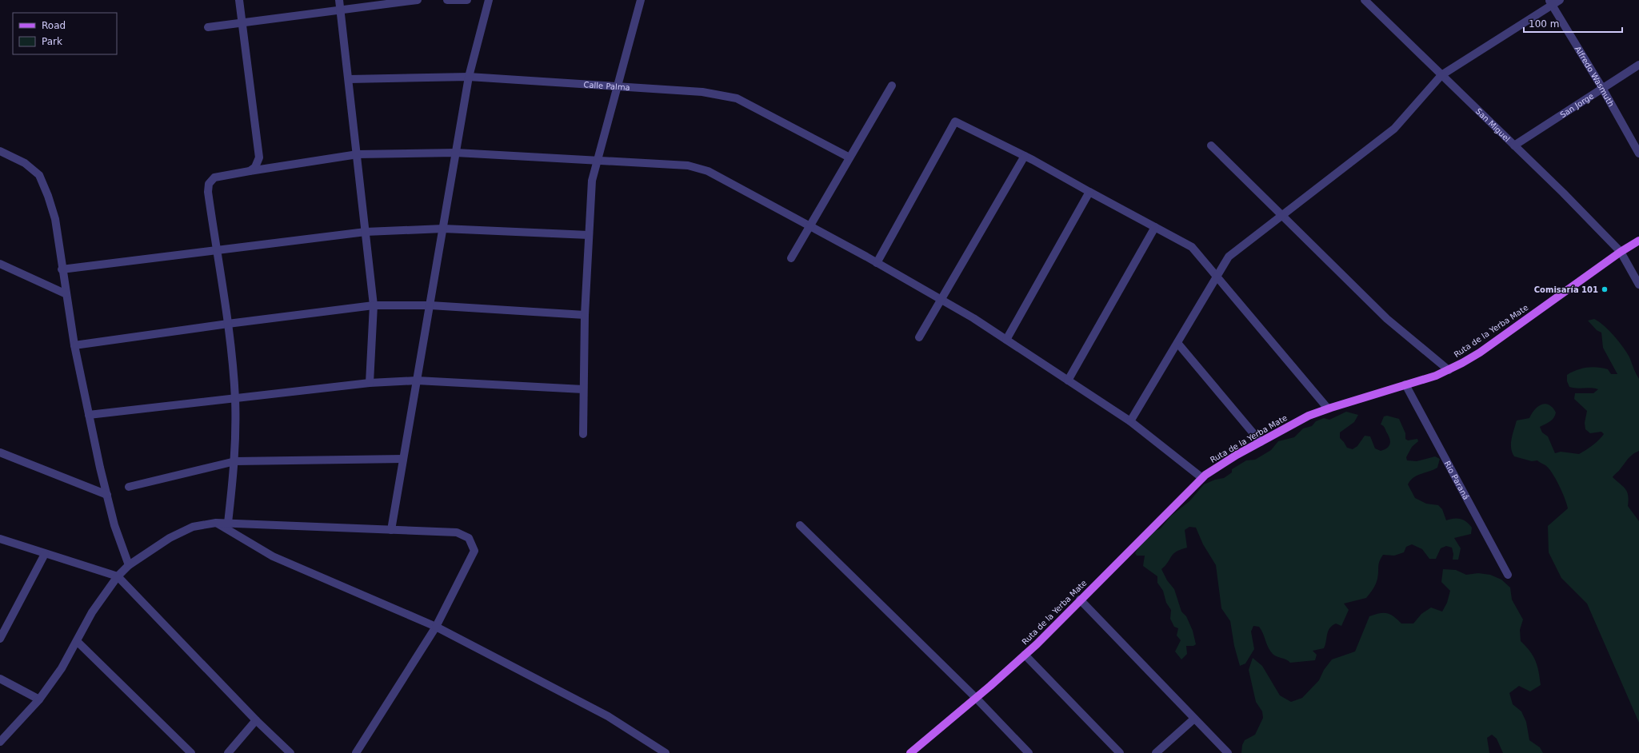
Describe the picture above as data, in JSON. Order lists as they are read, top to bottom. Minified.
{"streets":{"main road":["Ruta de la Yerba Mate"],"street":["Alfredo Wasmuth","Calle Palma","San Jorge","San Miguel","Rio Paraná"]},"crossings":[["Alfredo Wasmuth","San Jorge"],["San Jorge","San Miguel"],["San Miguel","Ruta de la Yerba Mate"],["Ruta de la Yerba Mate","Rio Paraná"]],"places":["Comisaría 101"],"legend":["Road","Park"],"scale_bar":"100 m"}
